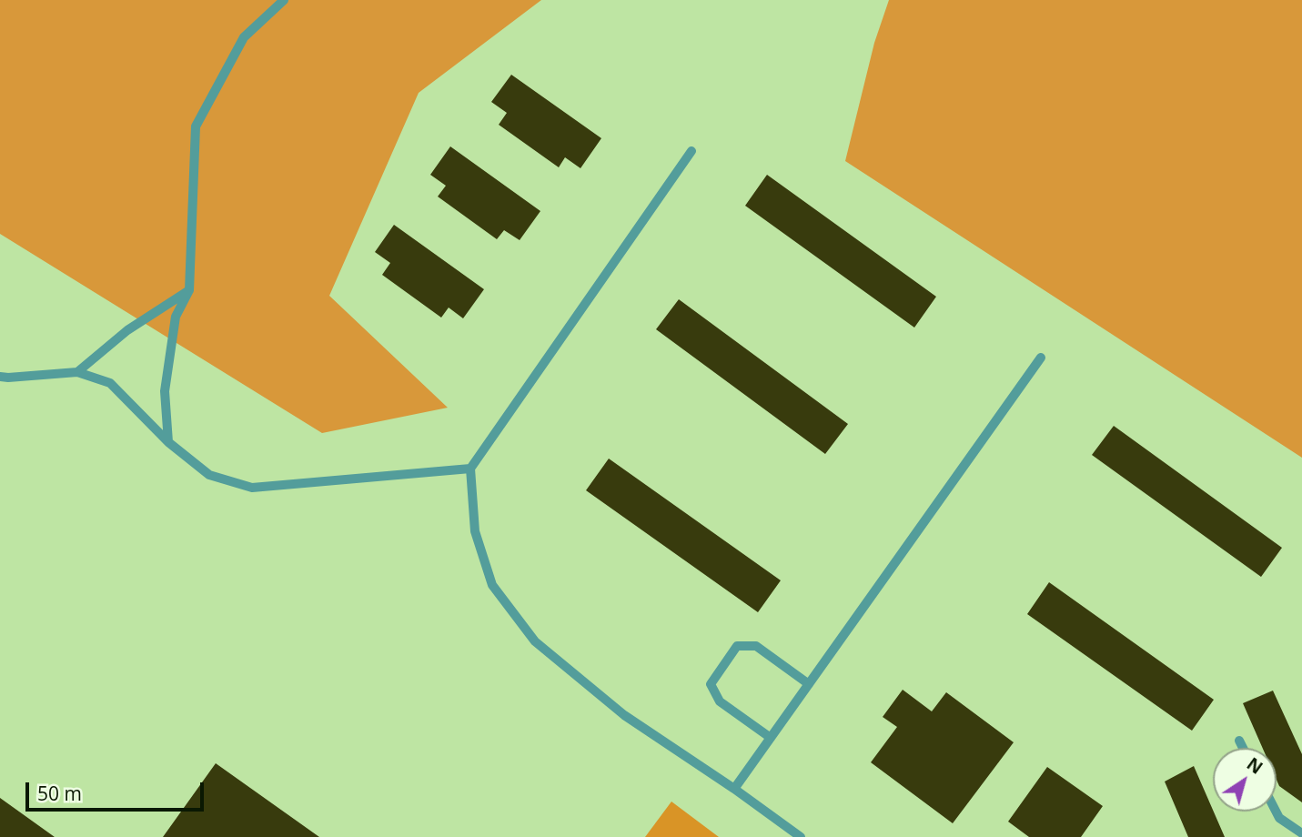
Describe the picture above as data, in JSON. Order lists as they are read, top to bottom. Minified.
{"scale_bar":"50 m","north":"top right"}
